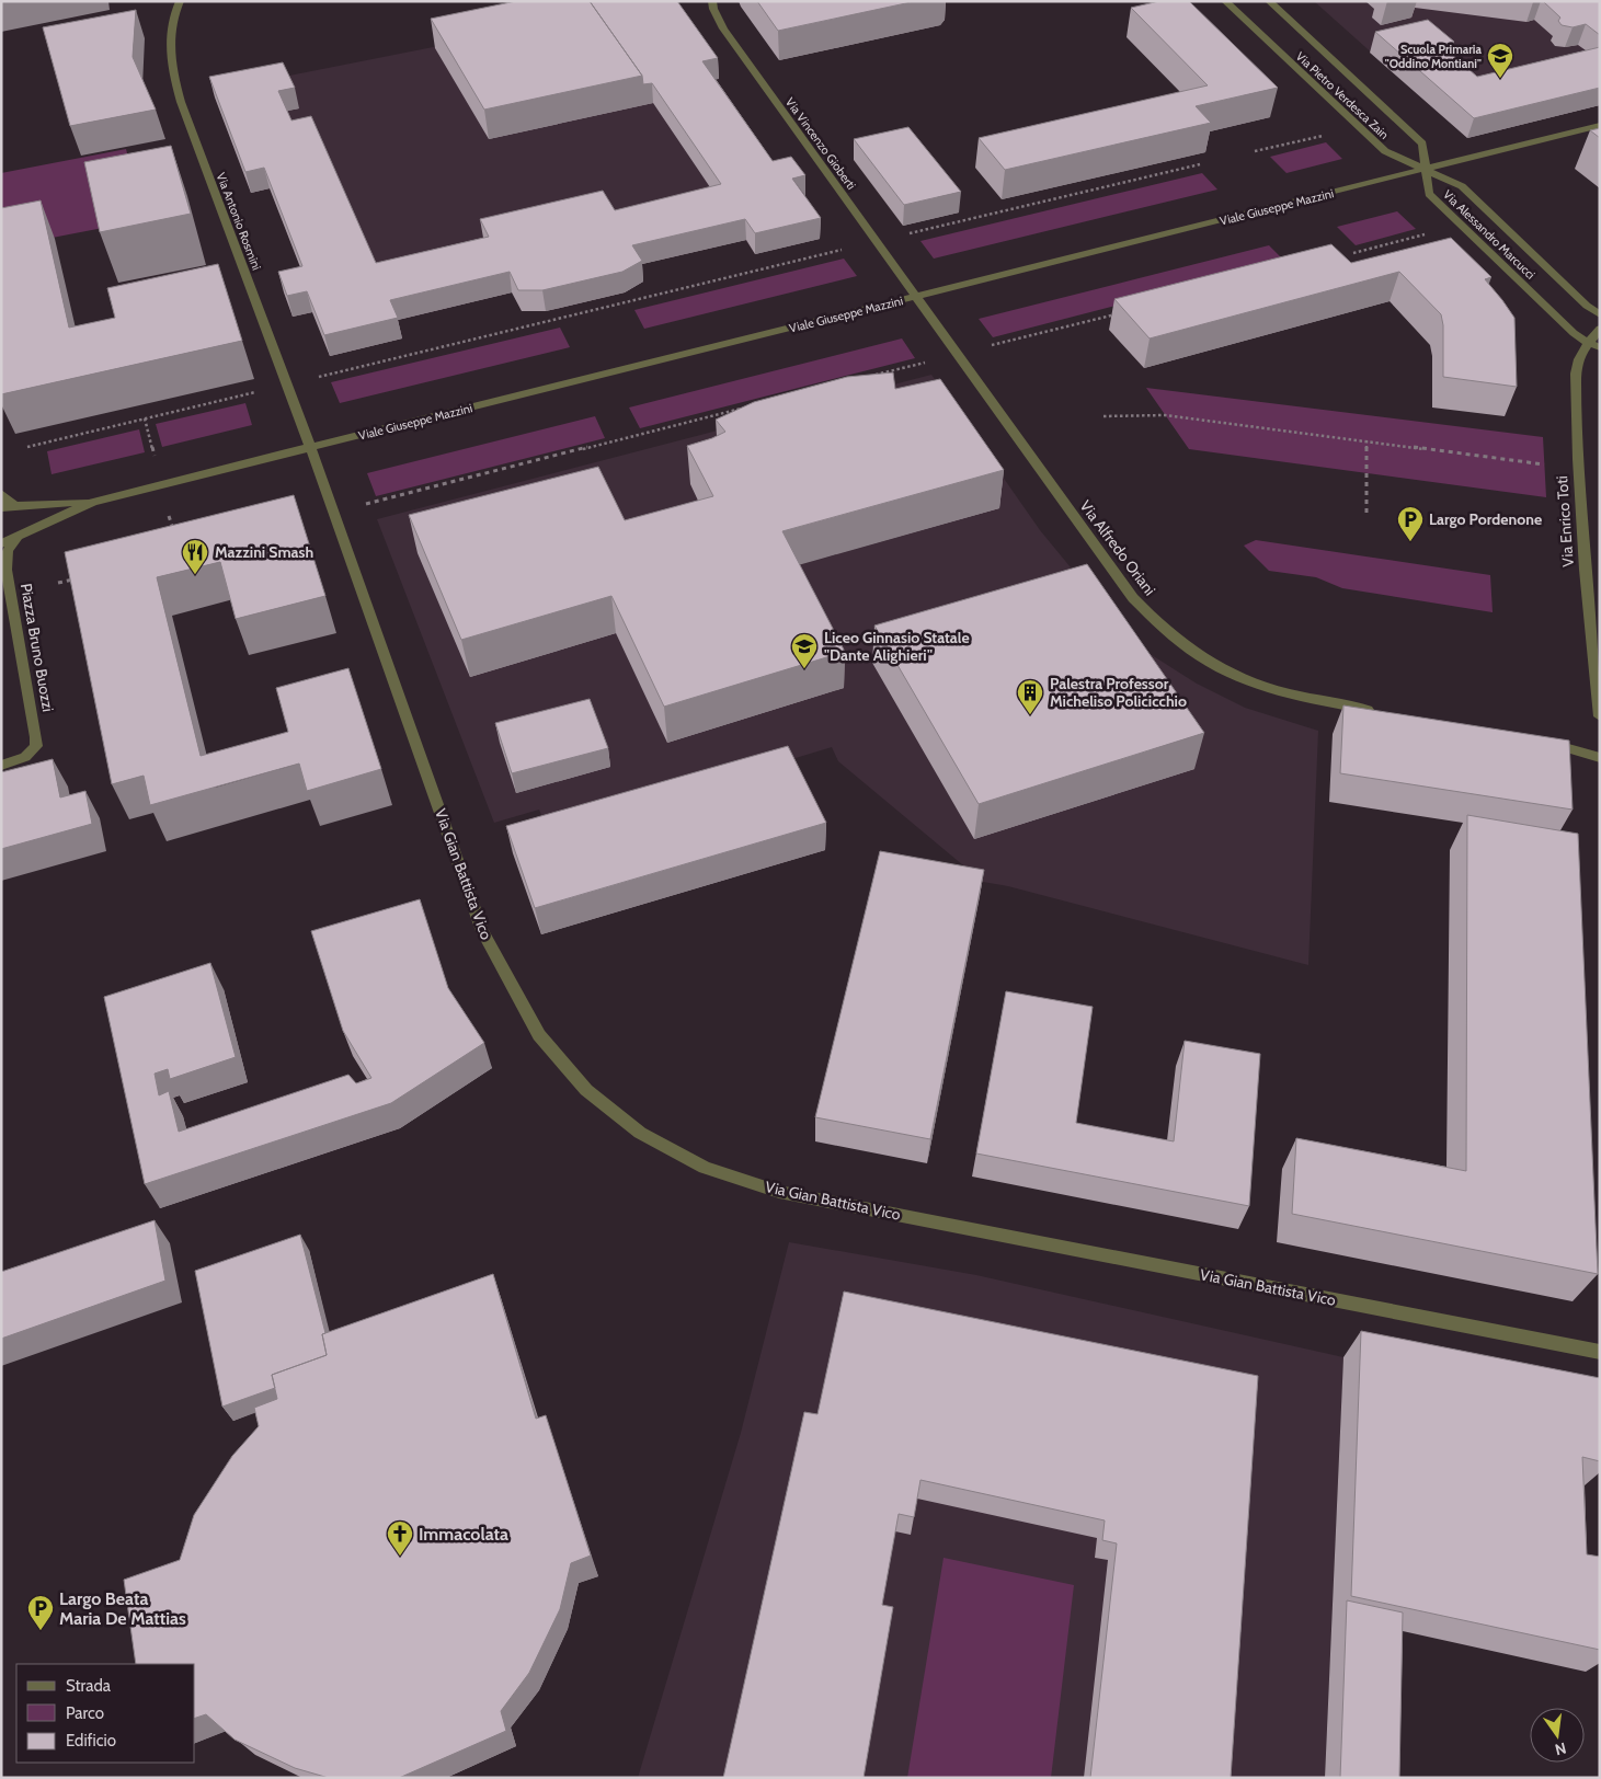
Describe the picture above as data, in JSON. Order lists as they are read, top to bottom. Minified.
{"streets":{"street":["Via Pietro Verdesca Zain","Via Vincenzo Gioberti","Viale Giuseppe Mazzini","Via Antonio Rosmini","Via Alessandro Marcucci","Via Enrico Toti","Via Alfredo Oriani","Piazza Bruno Buozzi","Via Gian Battista Vico"]},"crossings":[["Via Pietro Verdesca Zain","Viale Giuseppe Mazzini"],["Via Pietro Verdesca Zain","Via Alessandro Marcucci"],["Via Vincenzo Gioberti","Viale Giuseppe Mazzini"],["Via Vincenzo Gioberti","Via Alfredo Oriani"],["Viale Giuseppe Mazzini","Via Antonio Rosmini"],["Viale Giuseppe Mazzini","Via Alessandro Marcucci"],["Viale Giuseppe Mazzini","Via Alfredo Oriani"],["Viale Giuseppe Mazzini","Piazza Bruno Buozzi"],["Viale Giuseppe Mazzini","Via Gian Battista Vico"],["Via Antonio Rosmini","Via Gian Battista Vico"],["Via Alessandro Marcucci","Via Enrico Toti"]],"places":{"school or university":["Scuola Primaria \"Oddino Montiani\"","Liceo Ginnasio Statale \"Dante Alighieri\""],"parking":["Largo Pordenone","Largo Beata Maria De Mattias"],"restaurant":["Mazzini Smash"],"building":["Palestra Professor Micheliso Policicchio"],"church":["Immacolata"]},"legend":["Strada","Parco","Edificio"],"north":"bottom"}
